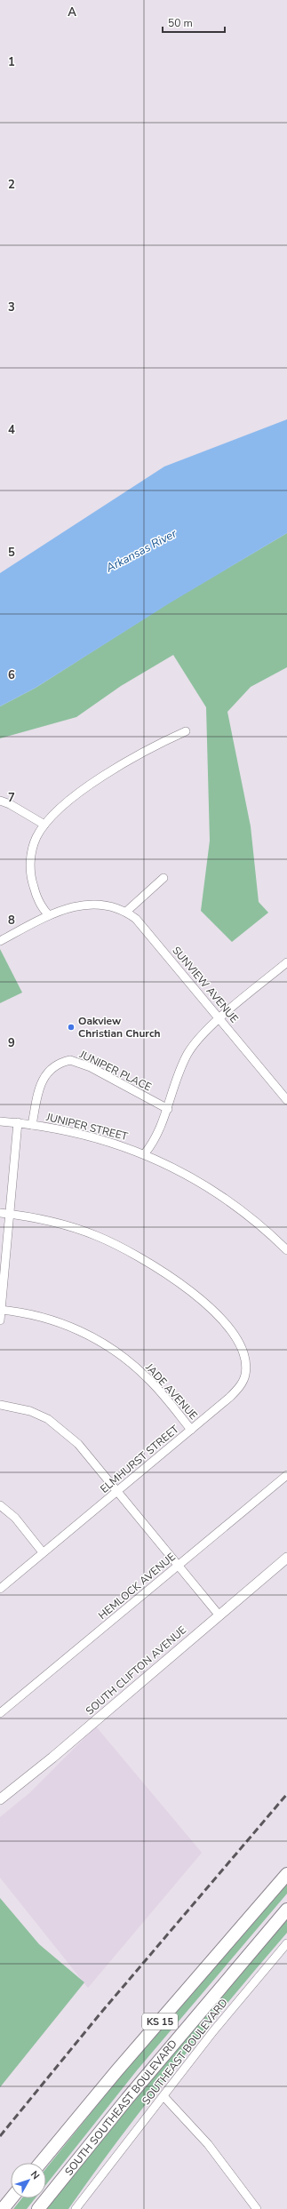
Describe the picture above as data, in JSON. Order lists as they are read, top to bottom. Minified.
{"streets":{"main road":["KS 15","SOUTH SOUTHEAST BOULEVARD"],"street":["SUNVIEW AVENUE","JUNIPER PLACE","JUNIPER STREET","JADE AVENUE","ELMHURST STREET","HEMLOCK AVENUE","SOUTH CLIFTON AVENUE","SOUTHEAST BOULEVARD"]},"crossings":[["JUNIPER PLACE","JUNIPER STREET"],["JADE AVENUE","ELMHURST STREET"]],"water":["Arkansas River"],"places":["Oakview Christian Church"],"scale_bar":"50 m","north":"top right","grid":{"columns":["A"],"rows":["1","2","3","4","5","6","7","8","9"]}}
